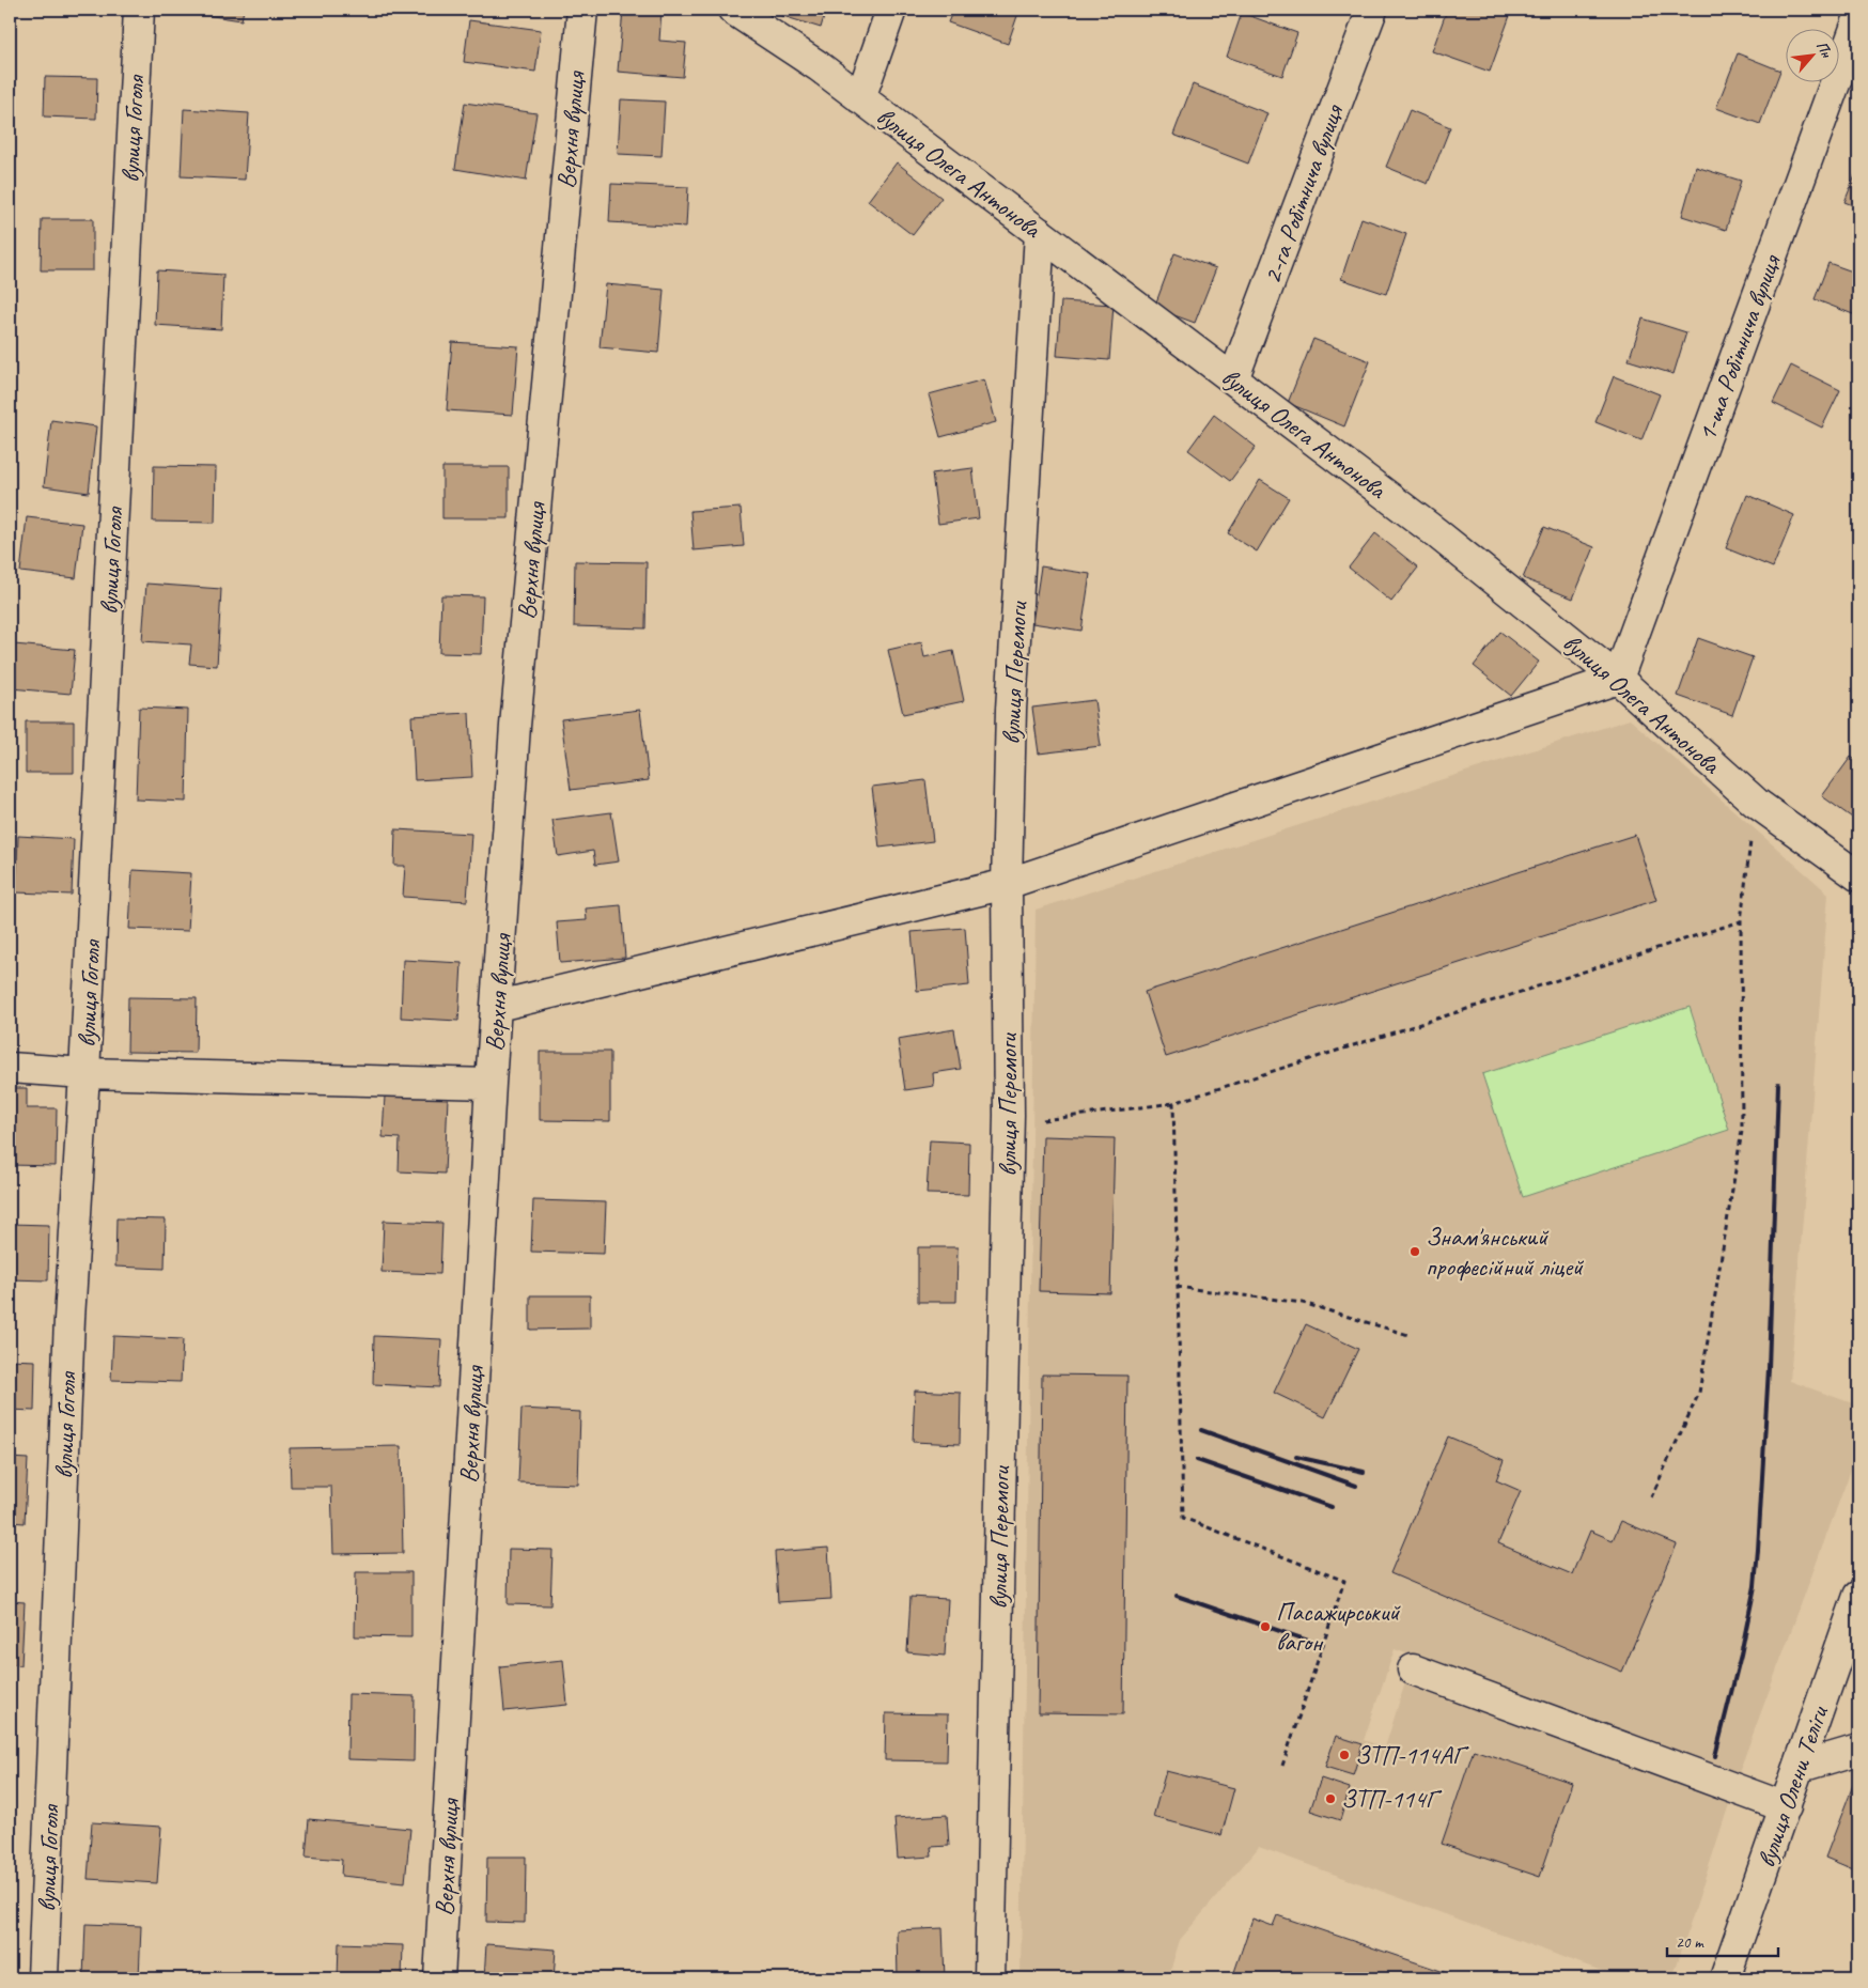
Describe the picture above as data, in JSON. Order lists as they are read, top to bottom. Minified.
{"streets":{"street":["вулиця Гоголя","Верхня вулиця","вулиця Олега Антонова","2-га Робітнича вулиця","1-ша Робітнича вулиця","вулиця Перемоги","вулиця Олени Теліги"]},"crossings":[["вулиця Олега Антонова","2-га Робітнича вулиця"],["вулиця Олега Антонова","1-ша Робітнича вулиця"],["вулиця Олега Антонова","вулиця Перемоги"]],"places":["Знам'янський професійний ліцей","Пасажирський вагон","ЗТП-114АГ","ЗТП-114Г"],"scale_bar":"20 m","north":"top right"}
